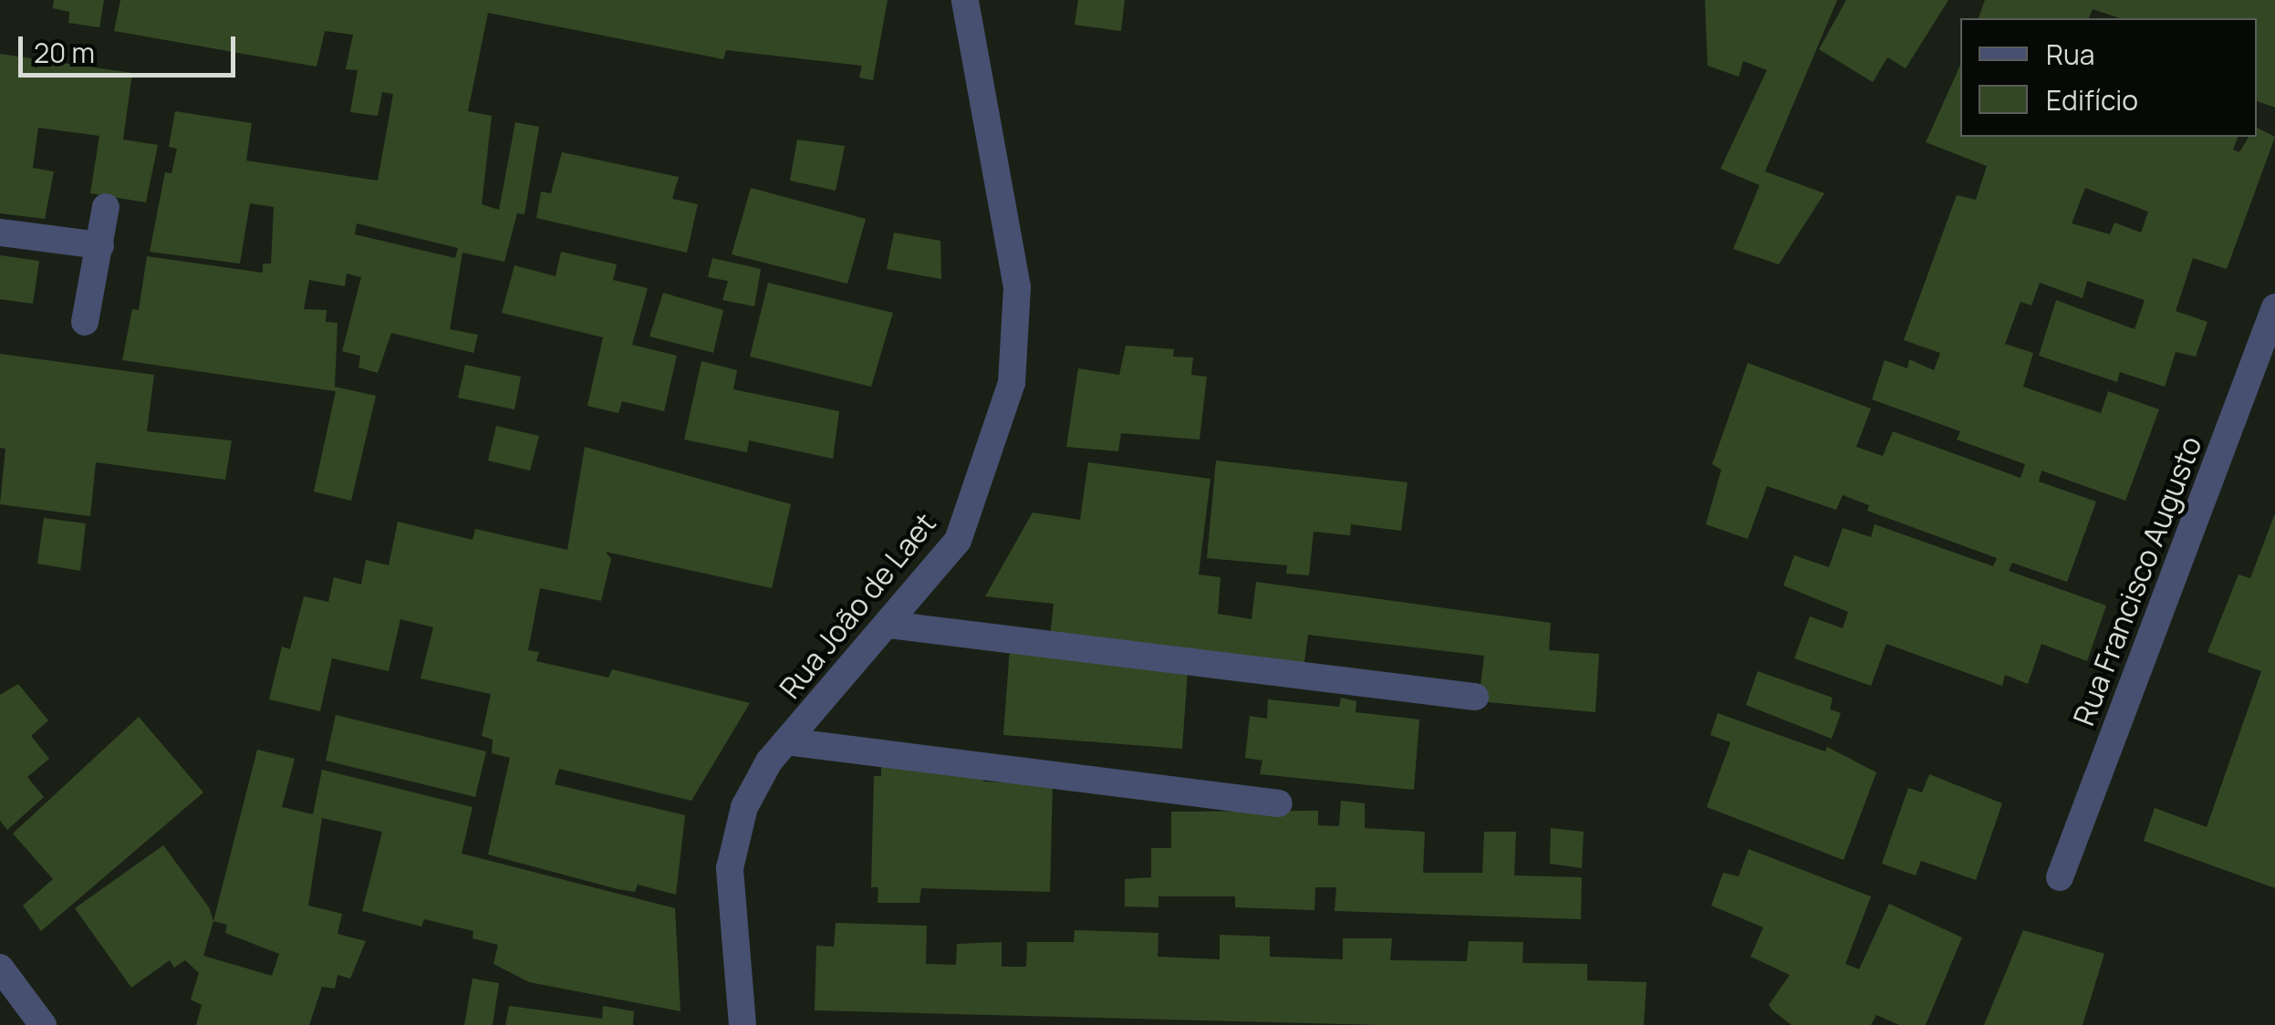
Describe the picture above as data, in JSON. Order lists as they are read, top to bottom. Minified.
{"streets":{"street":["Rua Francisco Augusto","Rua João de Laet"]},"legend":["Rua","Edifício"],"scale_bar":"20 m"}
